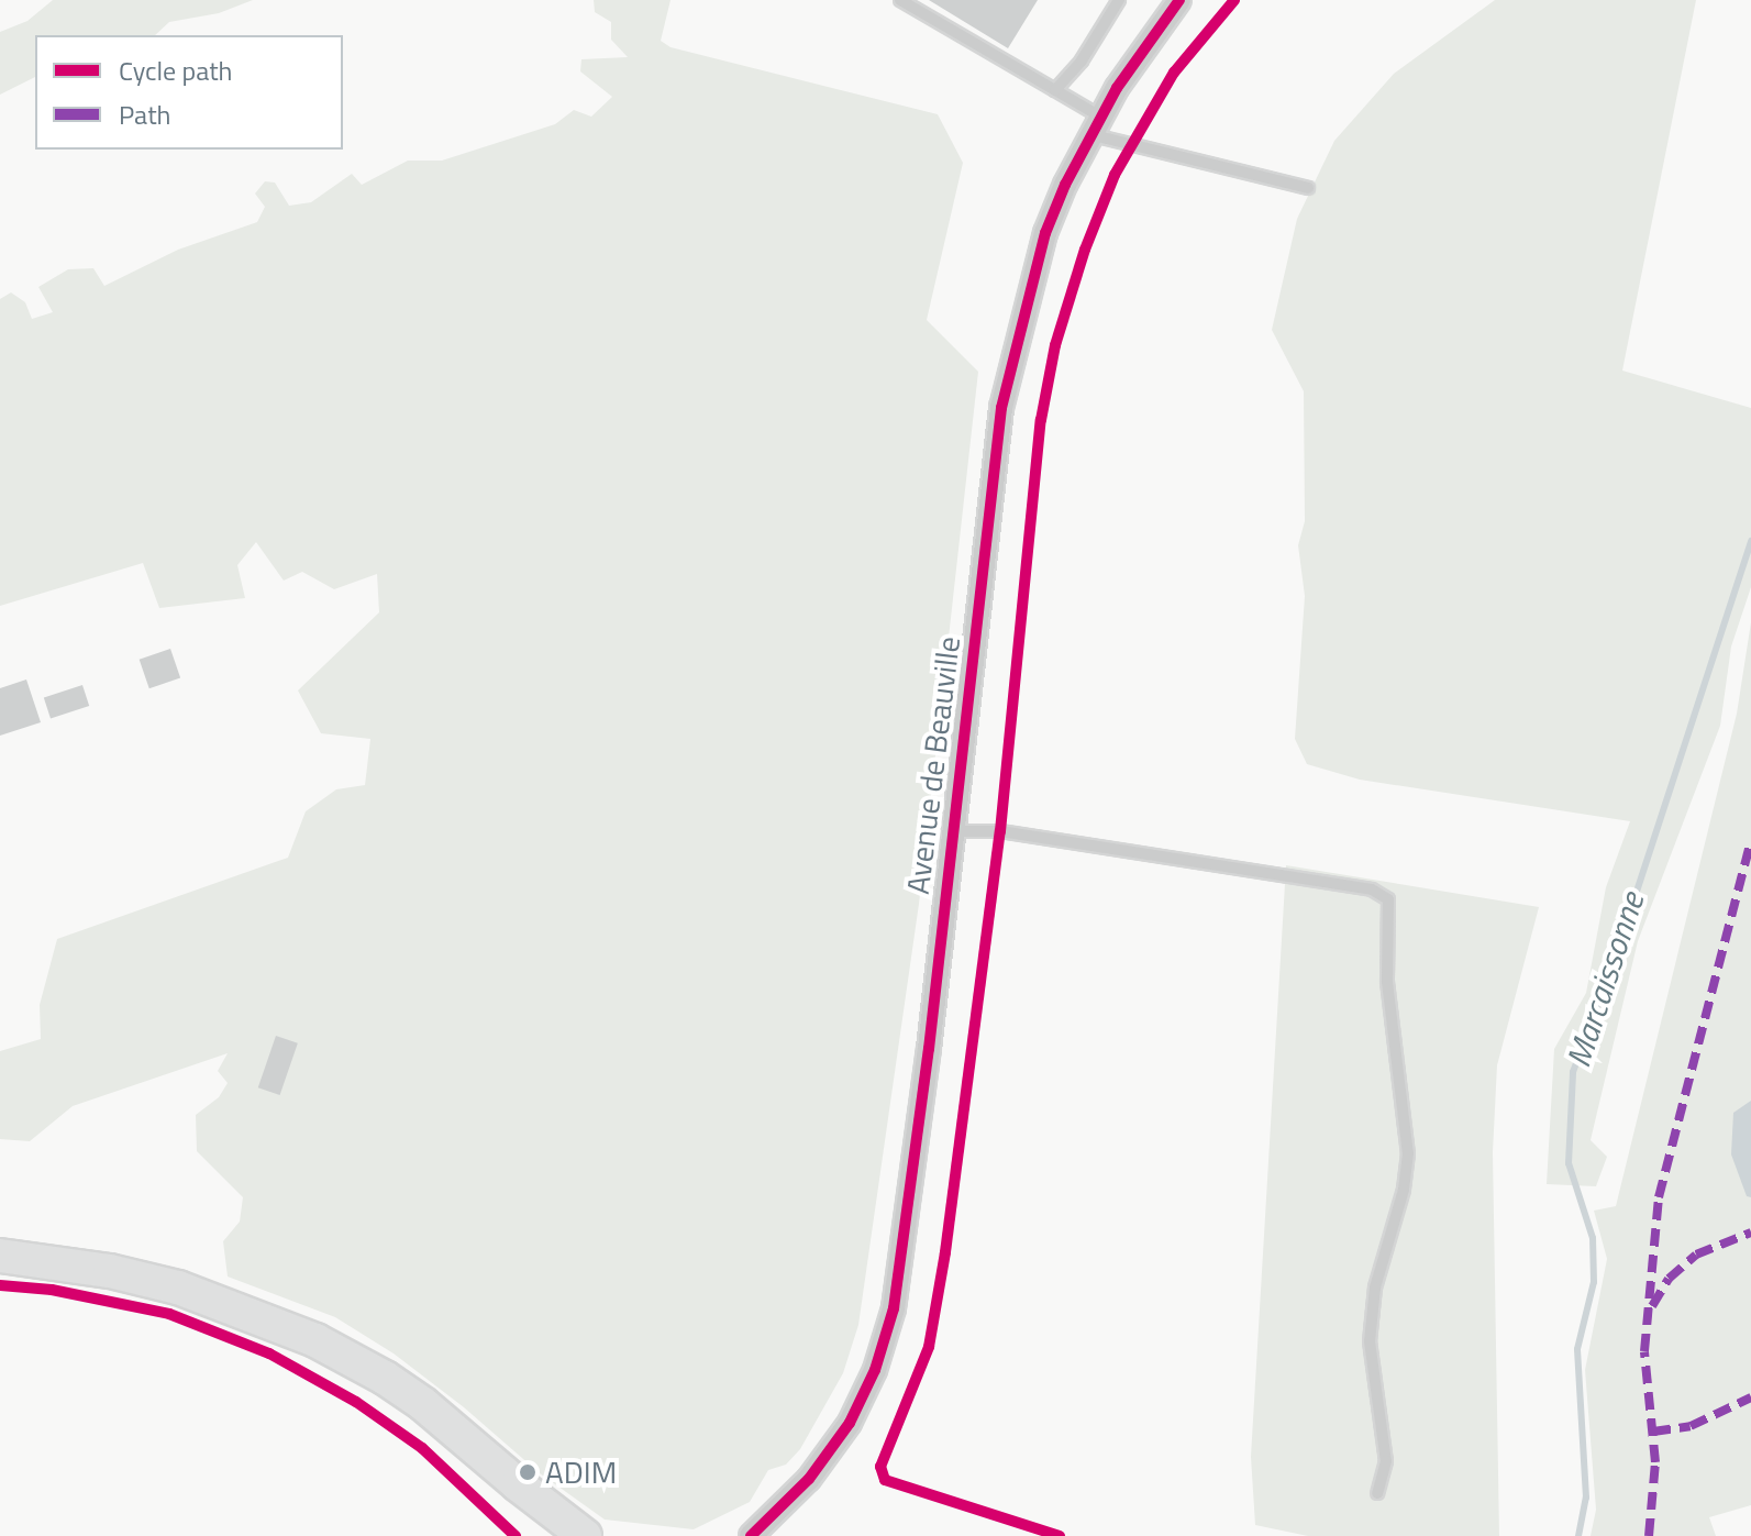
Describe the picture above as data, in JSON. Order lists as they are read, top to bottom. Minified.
{"streets":{"street":["Avenue de Beauville"]},"water":["Marcaissonne"],"places":["ADIM"],"legend":["Cycle path","Path"]}
